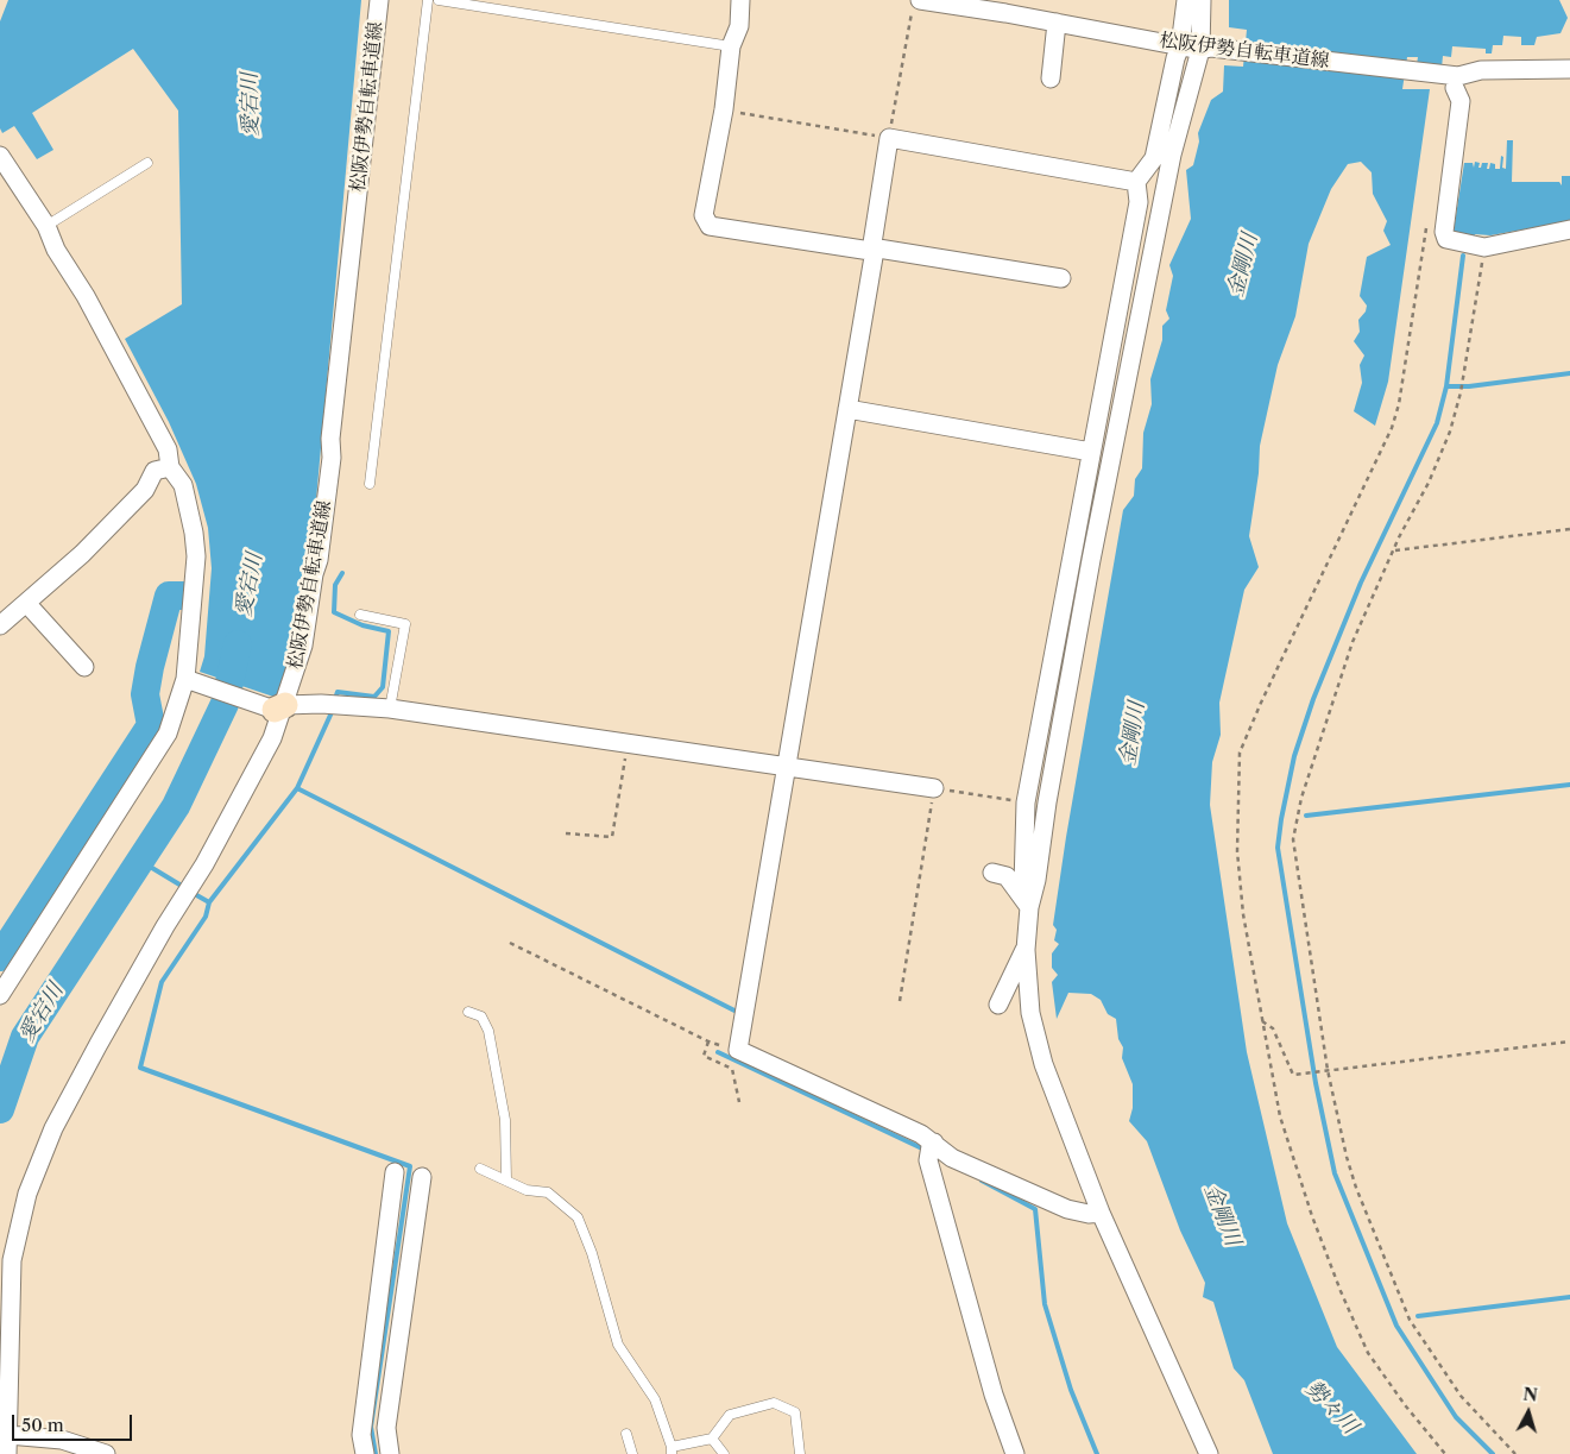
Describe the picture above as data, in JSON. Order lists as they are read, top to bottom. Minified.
{"streets":{"street":["松阪伊勢自転車道線"]},"water":["愛宕川","金剛川","勢々川"],"scale_bar":"50 m","north":"top"}
